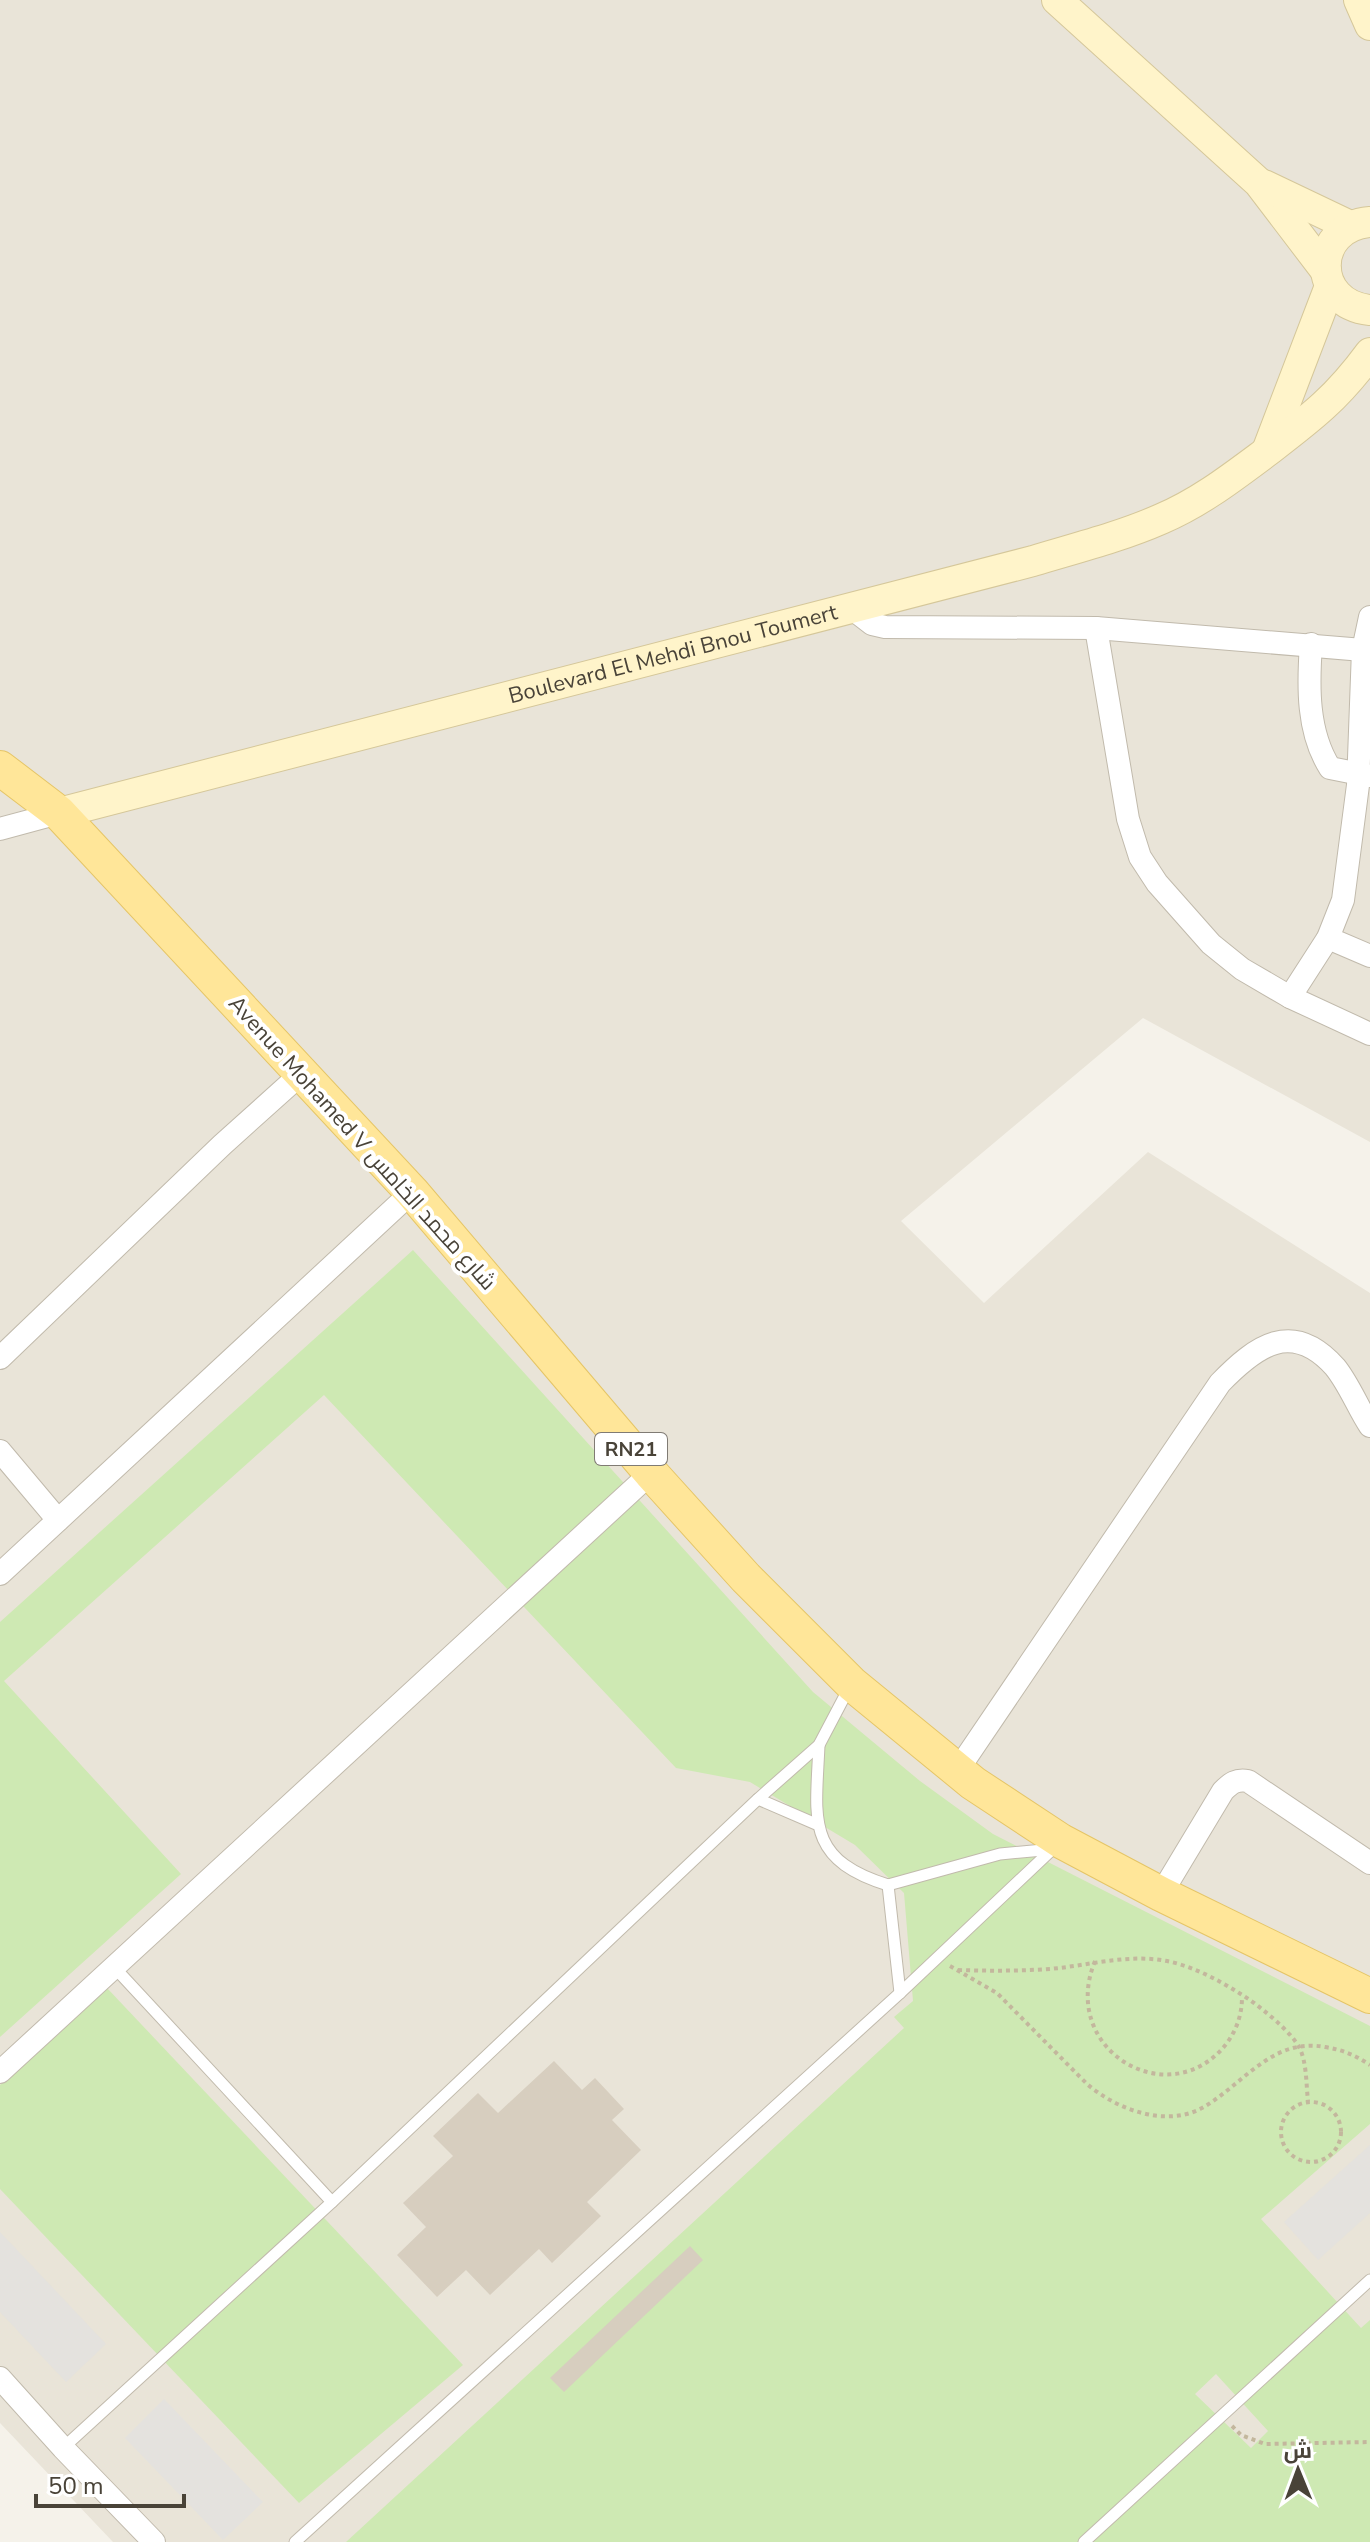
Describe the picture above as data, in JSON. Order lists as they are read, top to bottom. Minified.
{"streets":{"main road":["Boulevard El Mehdi Bnou Toumert","Avenue Mohamed V شارع محمد الخامس","RN21"]},"crossings":[["Boulevard El Mehdi Bnou Toumert","Avenue Mohamed V شارع محمد الخامس"]],"scale_bar":"50 m","north":"top"}
